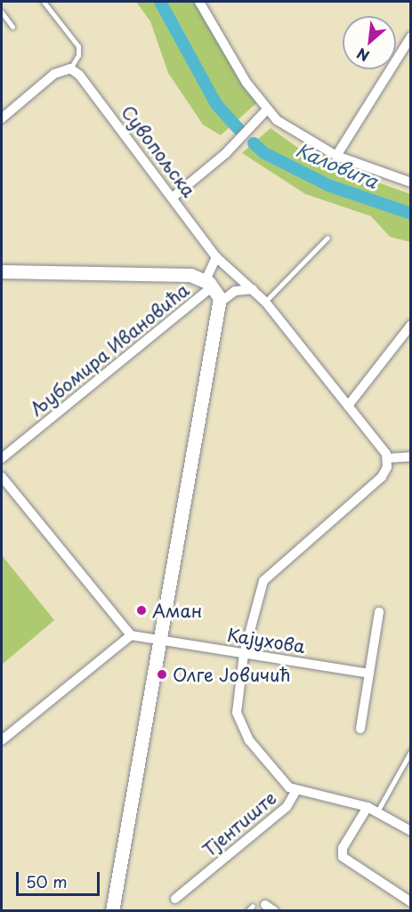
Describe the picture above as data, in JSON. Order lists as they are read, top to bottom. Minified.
{"streets":{"street":["Сувопољска","Љубомира Ивановића","Кајухова","Тјентиште"]},"crossings":[["Кајухова","Тјентиште"]],"water":["Каловита"],"places":["Аман","Олге Јовичић"],"scale_bar":"50 m","north":"bottom left"}
